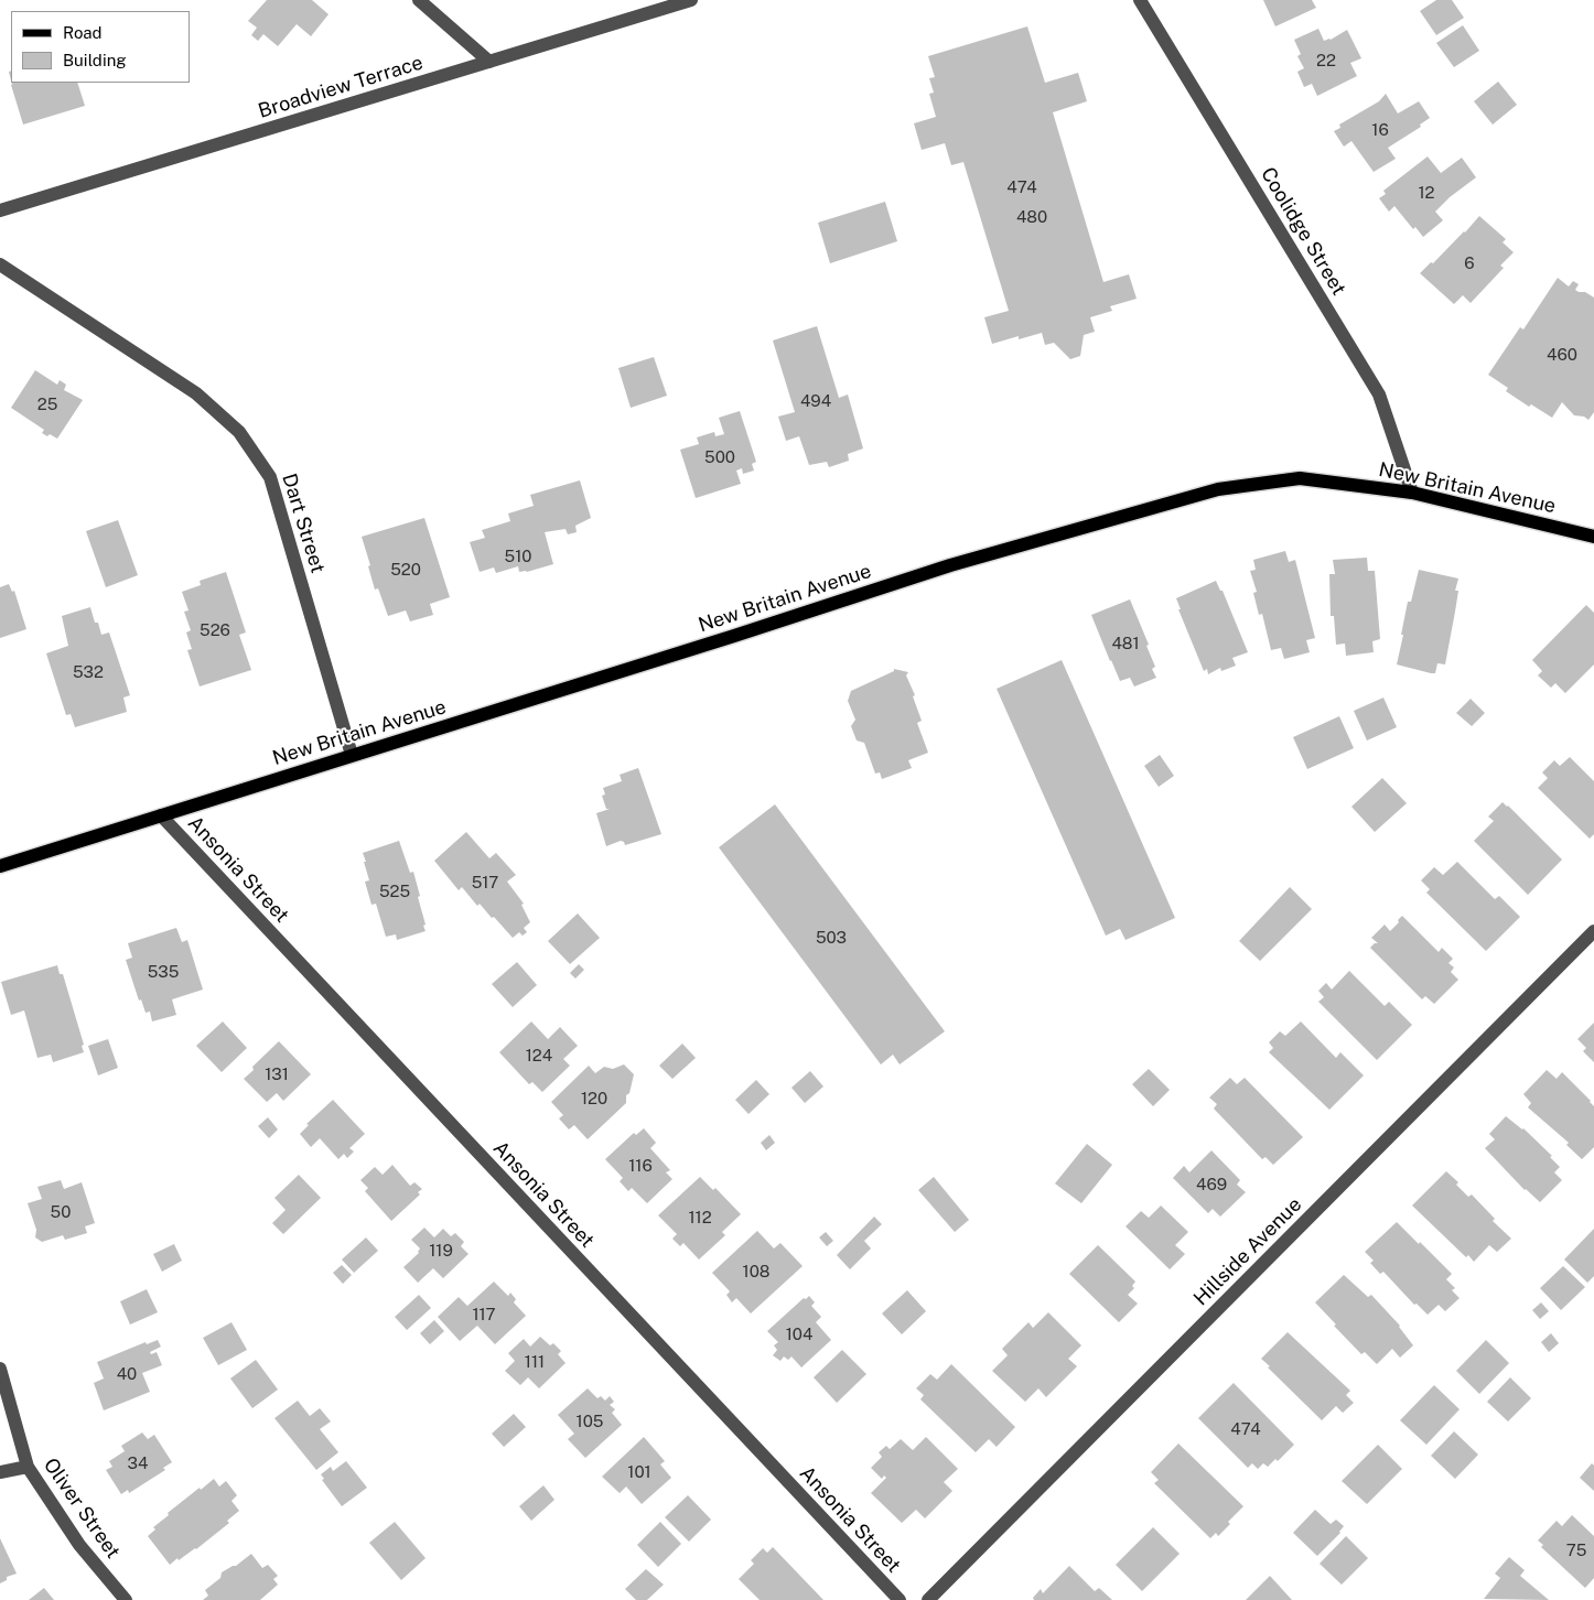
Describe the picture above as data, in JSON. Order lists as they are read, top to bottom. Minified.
{"streets":{"main road":["New Britain Avenue"],"street":["Broadview Terrace","Coolidge Street","Dart Street","Ansonia Street","Hillside Avenue","Oliver Street"]},"crossings":[["Coolidge Street","New Britain Avenue"],["New Britain Avenue","Dart Street"],["New Britain Avenue","Ansonia Street"]],"house_numbers":["22","16","474","12","480","6","460","494","25","500","510","520","526","481","532","517","525","503","535","124","131","120","116","469","50","112","119","108","117","104","111","40","105","474","34","101","75"],"legend":["Road","Building"]}
